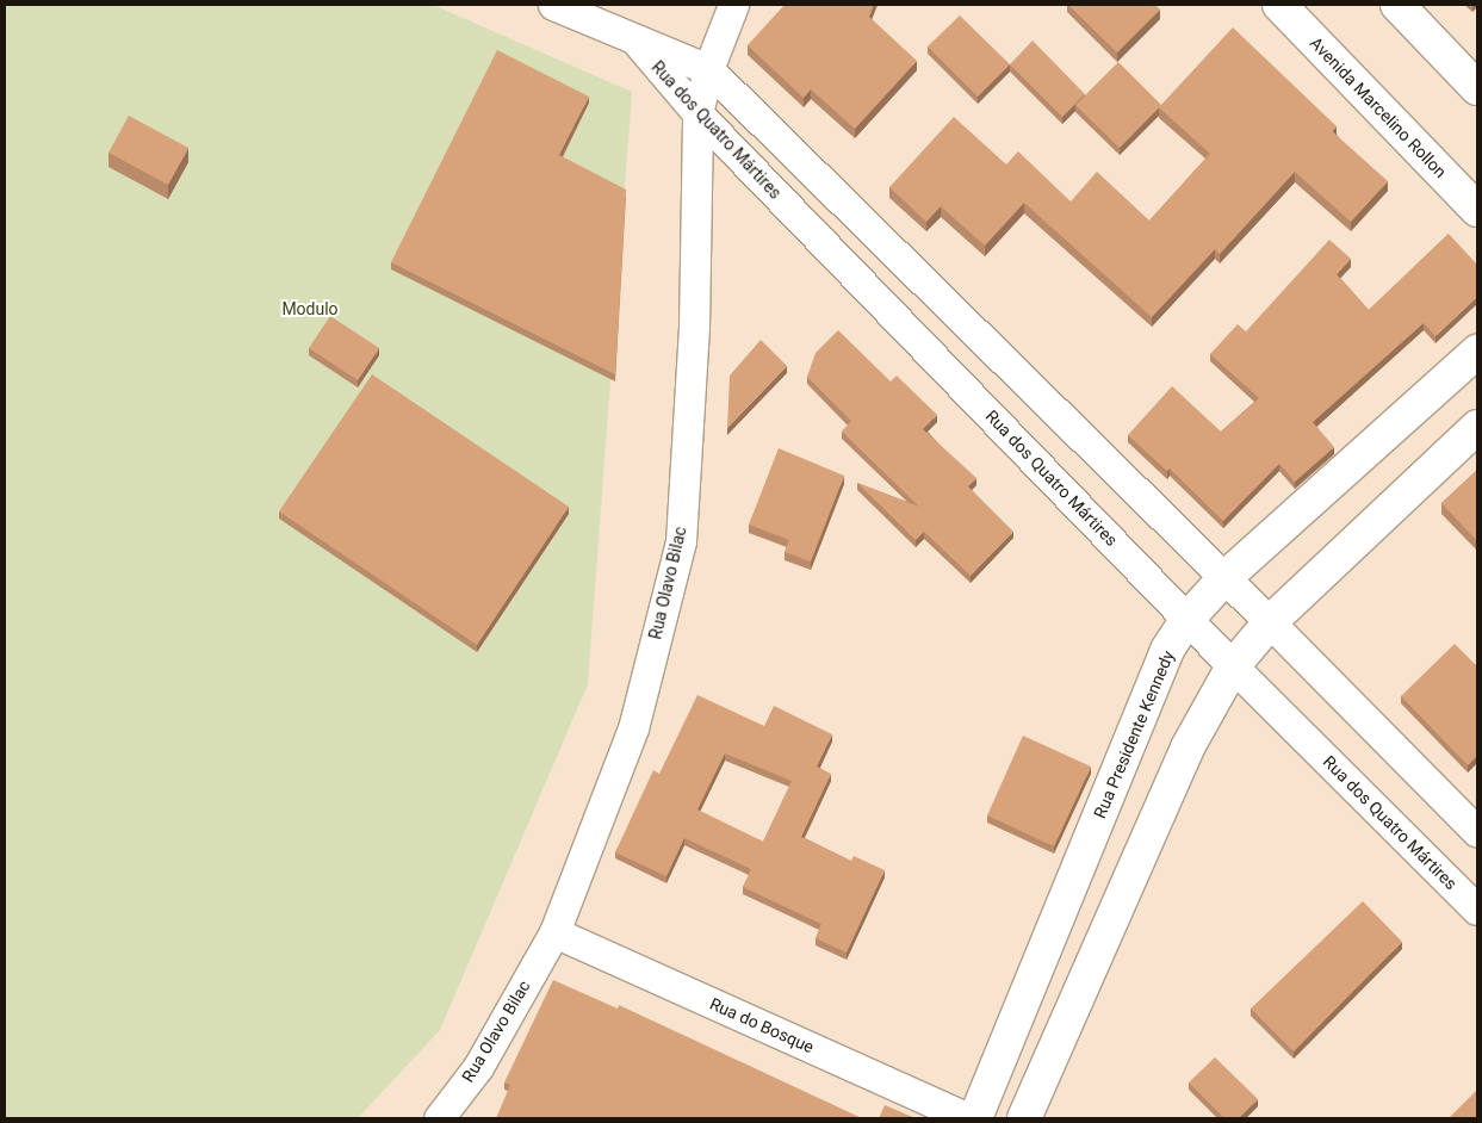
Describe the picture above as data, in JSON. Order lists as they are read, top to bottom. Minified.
{"streets":{"street":["Avenida Marcelino Rollon","Rua dos Quatro Mártires","Rua Olavo Bilac","Rua Presidente Kennedy","Rua do Bosque"]},"crossings":[["Rua dos Quatro Mártires","Rua Olavo Bilac"],["Rua dos Quatro Mártires","Rua Presidente Kennedy"],["Rua Olavo Bilac","Rua do Bosque"]],"parks":["Modulo"]}
